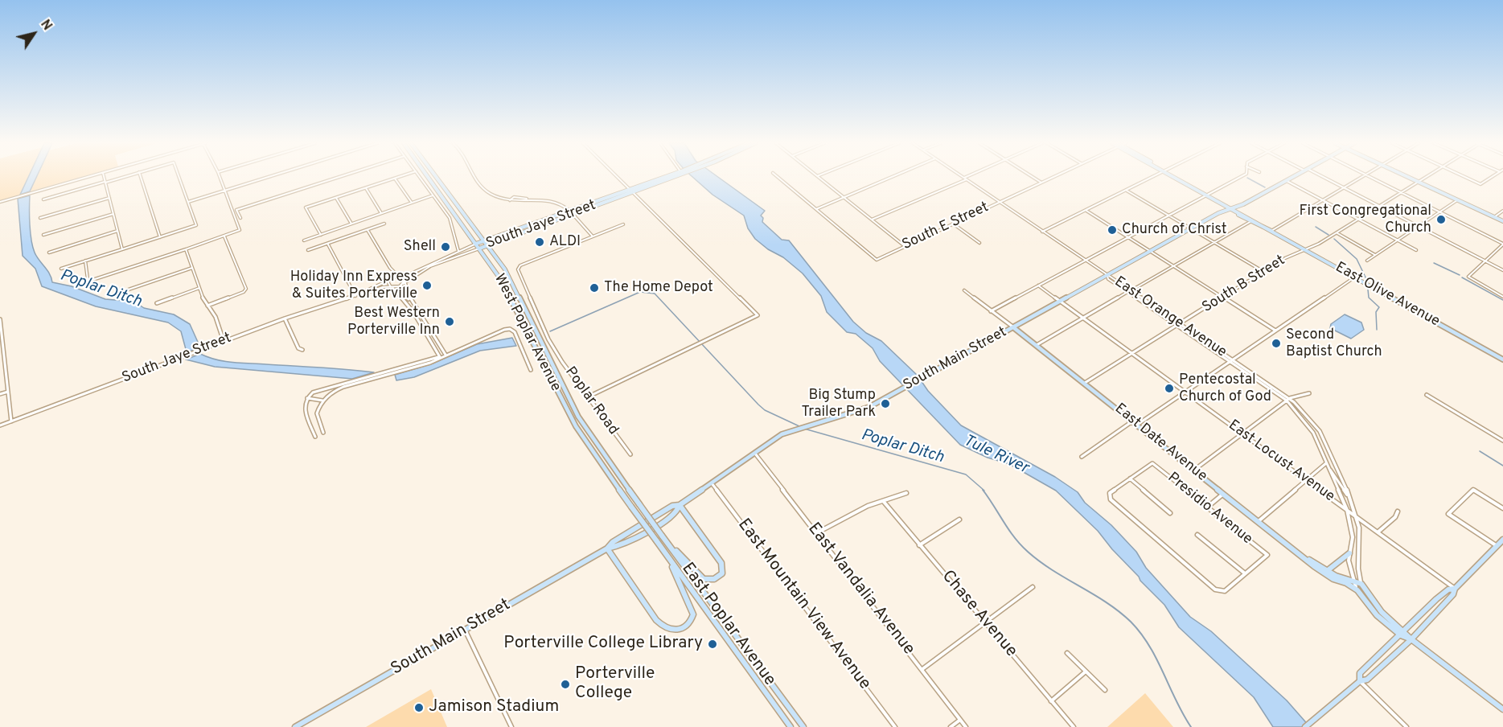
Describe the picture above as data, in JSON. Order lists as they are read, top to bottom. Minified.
{"streets":{"main road":["South Jaye Street","East Olive Avenue","West Poplar Avenue","South Main Street","East Date Avenue","East Poplar Avenue"],"street":["South E Street","South B Street","East Orange Avenue","Poplar Road","East Locust Avenue","Presidio Avenue","East Vandalia Avenue","East Mountain View Avenue","Chase Avenue"]},"crossings":[["South Jaye Street","West Poplar Avenue"],["South B Street","East Olive Avenue"],["South B Street","East Orange Avenue"],["South B Street","East Date Avenue"],["South B Street","East Locust Avenue"],["East Olive Avenue","South Main Street"],["East Orange Avenue","South Main Street"],["East Orange Avenue","East Date Avenue"],["East Orange Avenue","East Locust Avenue"],["West Poplar Avenue","East Poplar Avenue"],["South Main Street","East Date Avenue"],["South Main Street","East Locust Avenue"],["South Main Street","East Vandalia Avenue"],["South Main Street","East Mountain View Avenue"]],"water":["Poplar Ditch","Tule River"],"places":["First Congregational Church","Church of Christ","ALDI","Shell","Holiday Inn Express & Suites Porterville","The Home Depot","Best Western Porterville Inn","Second Baptist Church","Pentecostal Church of God","Big Stump Trailer Park","Porterville College Library","Porterville College","Jamison Stadium"],"north":"top right"}
